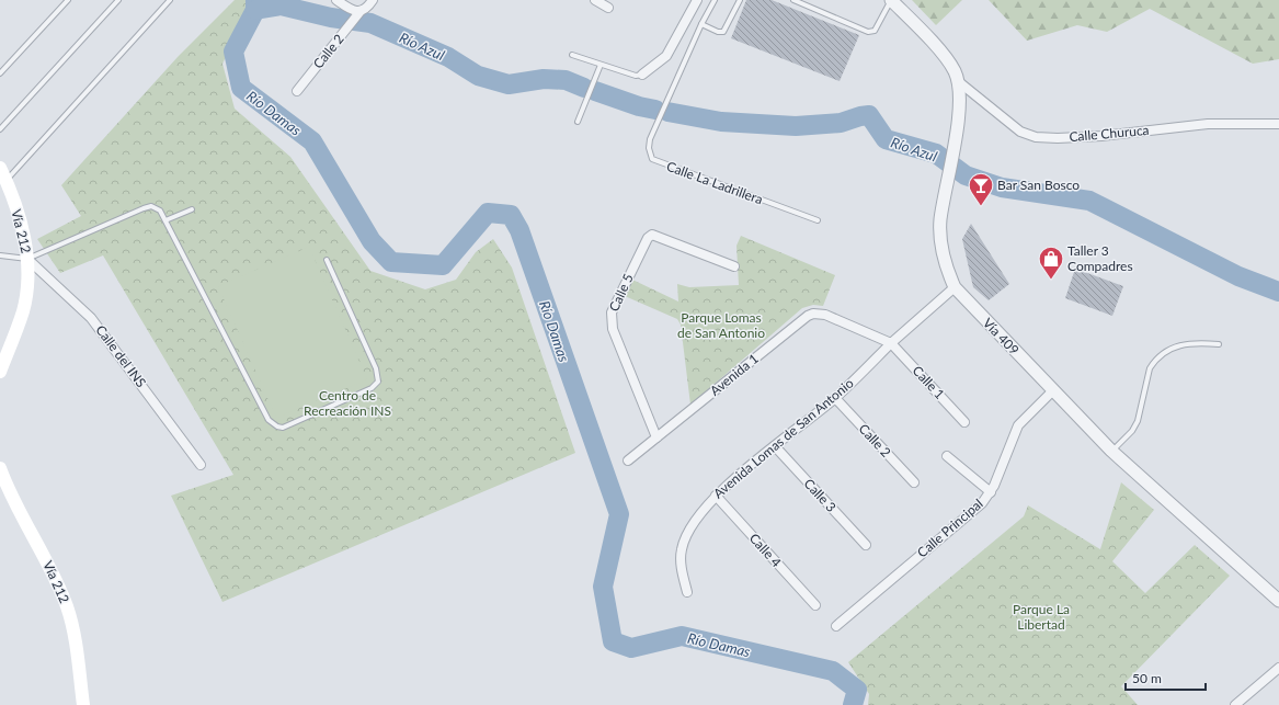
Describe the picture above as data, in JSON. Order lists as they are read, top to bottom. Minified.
{"streets":{"main road":["Vía 212"],"street":["Calle 2","Calle Churuca","Calle 5","Vía 409","Calle del INS","Avenida 1","Calle 1","Avenida Lomas de San Antonio","Calle 3","Calle Principal","Calle 4"],"lane":["Calle La Ladrillera"]},"crossings":[["Calle 2","Avenida Lomas de San Antonio"],["Calle Churuca","Vía 409"],["Vía 212","Calle del INS"],["Calle 5","Avenida 1"],["Vía 409","Calle Principal"],["Avenida 1","Calle 1"],["Avenida 1","Avenida Lomas de San Antonio"],["Calle 1","Avenida Lomas de San Antonio"],["Avenida Lomas de San Antonio","Calle 3"],["Avenida Lomas de San Antonio","Calle 4"]],"water":["Río Azul","Río Damas"],"parks":["Parque Lomas de San Antonio","Centro de Recreación INS","Parque La Libertad"],"places":{"bar":["Bar San Bosco"],"shop":["Taller 3 Compadres"]},"scale_bar":"50 m"}
